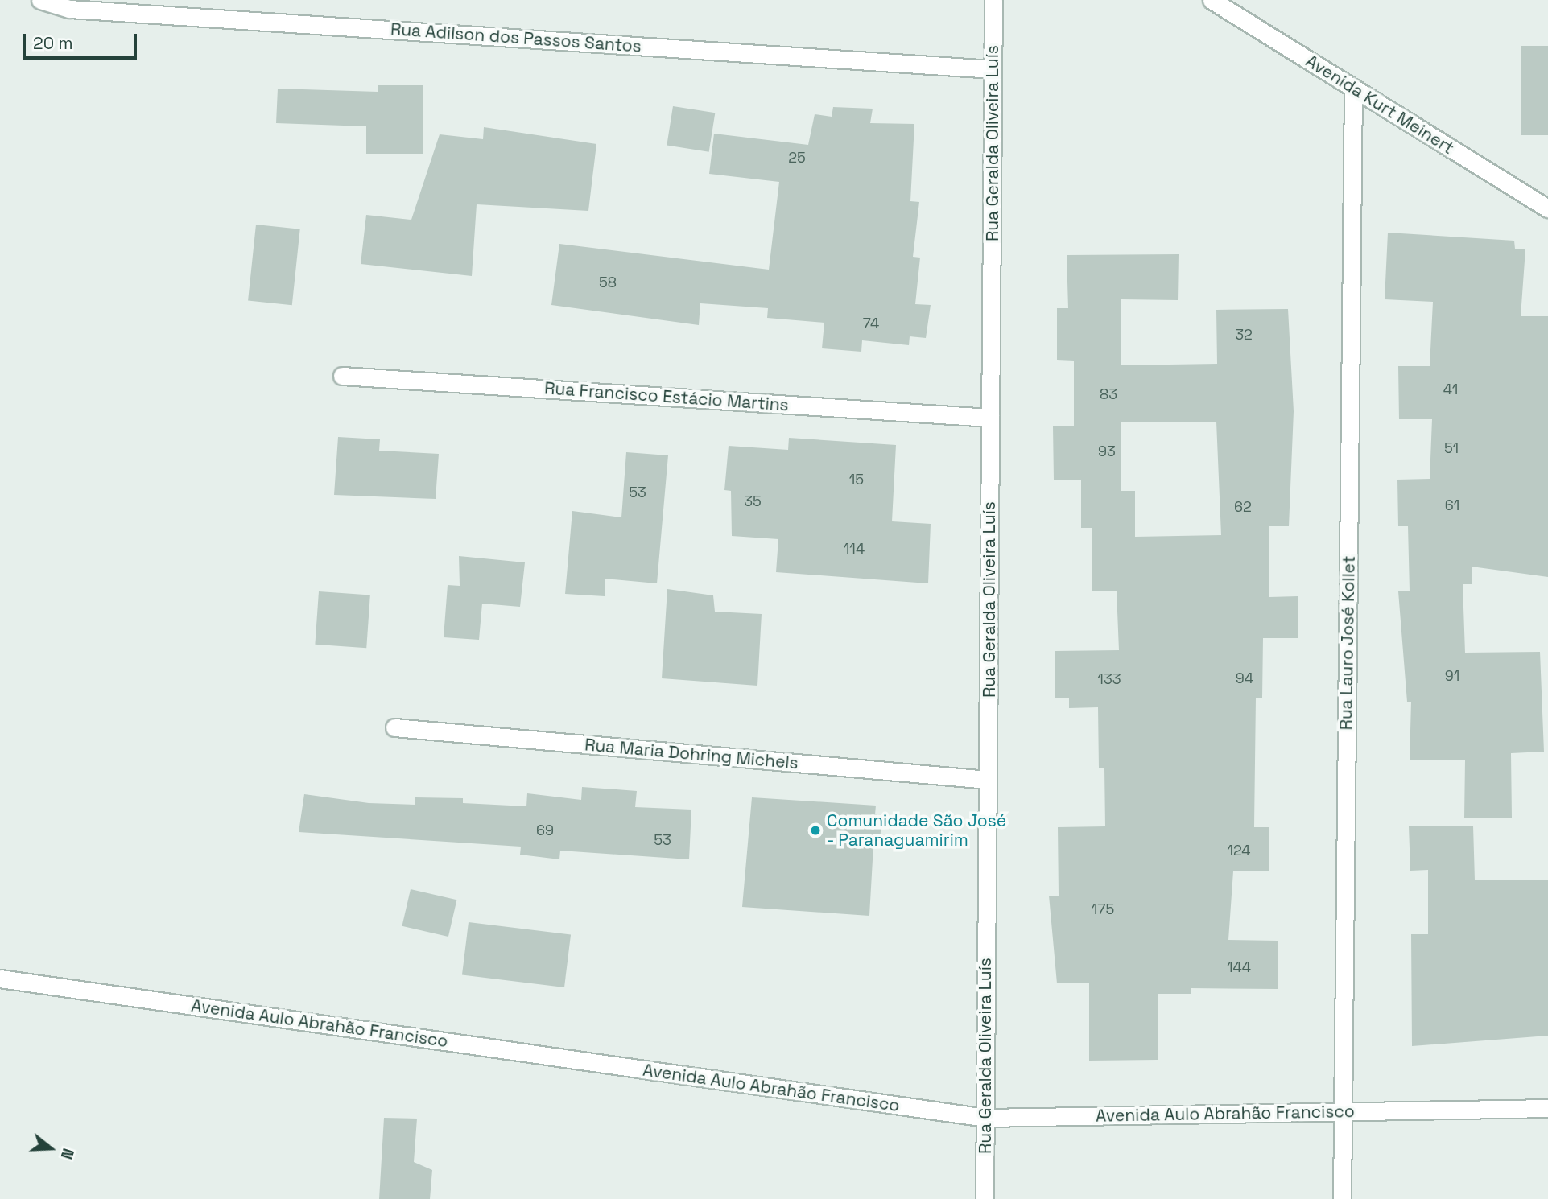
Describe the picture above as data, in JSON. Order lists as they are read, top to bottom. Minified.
{"streets":{"street":["Rua Adilson dos Passos Santos","Avenida Kurt Meinert","Rua Geralda Oliveira Luís","Rua Francisco Estácio Martins","Rua Lauro José Kollet","Rua Maria Dohring Michels","Avenida Aulo Abrahão Francisco"]},"crossings":[["Rua Adilson dos Passos Santos","Rua Geralda Oliveira Luís"],["Avenida Kurt Meinert","Rua Lauro José Kollet"],["Rua Geralda Oliveira Luís","Rua Francisco Estácio Martins"],["Rua Geralda Oliveira Luís","Rua Maria Dohring Michels"],["Rua Geralda Oliveira Luís","Avenida Aulo Abrahão Francisco"],["Rua Lauro José Kollet","Avenida Aulo Abrahão Francisco"]],"places":["Comunidade São José - Paranaguamirim"],"house_numbers":["25","58","74","32","41","83","51","93","15","53","35","61","62","114","91","94","133","69","53","124","175","144"],"scale_bar":"20 m","north":"right"}
